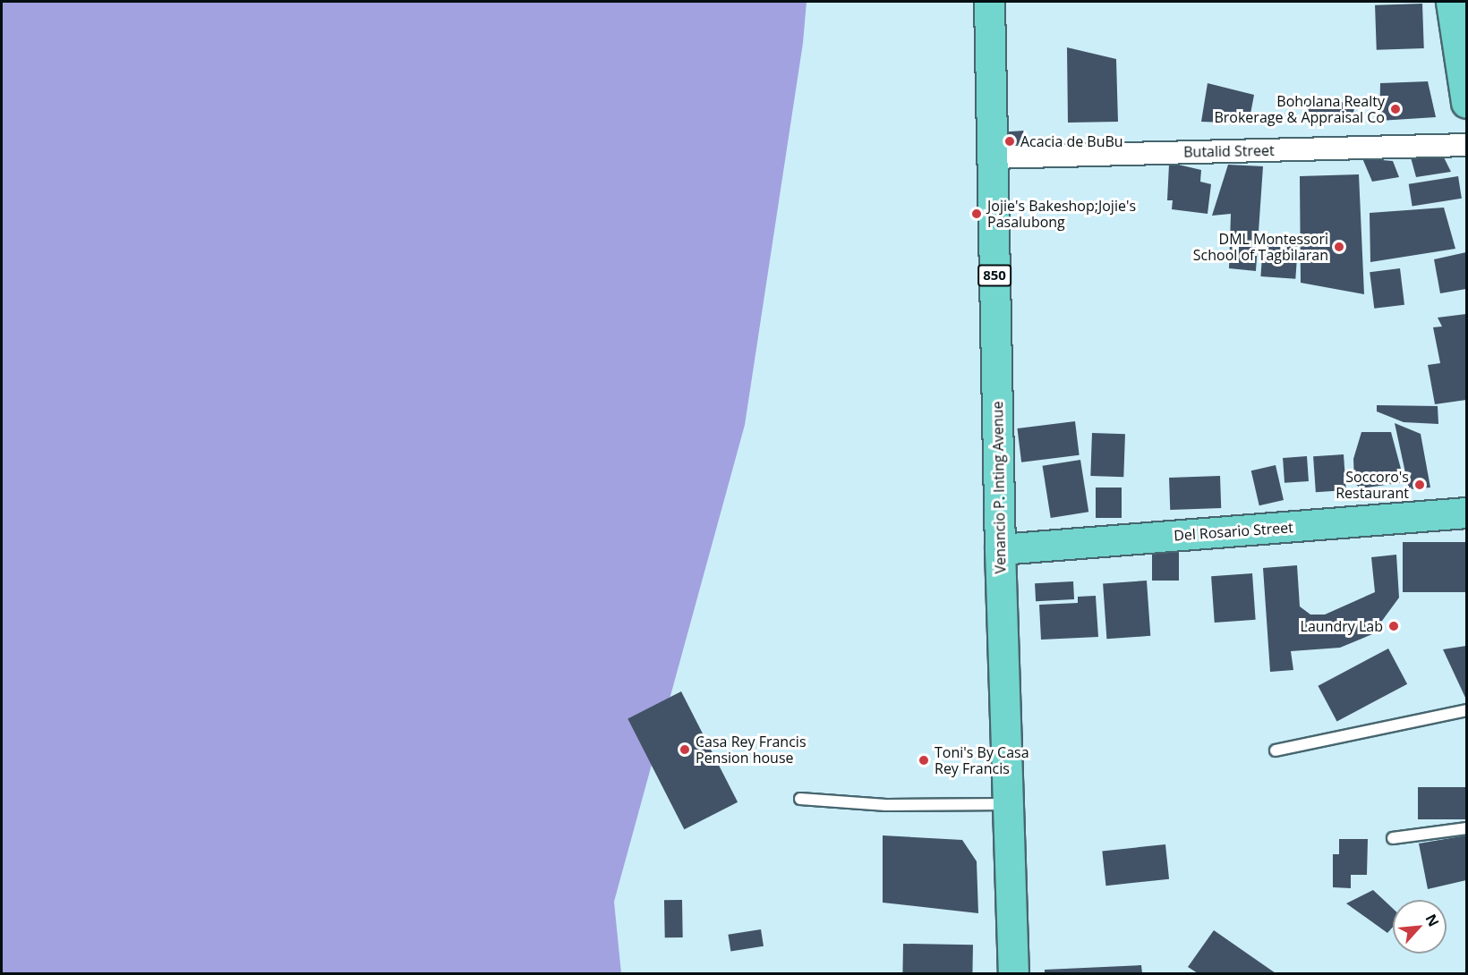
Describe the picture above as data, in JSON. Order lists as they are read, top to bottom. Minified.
{"streets":{"main road":["850","Venancio P. Inting Avenue","Del Rosario Street"],"street":["Butalid Street"]},"crossings":[["Butalid Street","Venancio P. Inting Avenue"],["Venancio P. Inting Avenue","Del Rosario Street"]],"places":["Boholana Realty Brokerage & Appraisal Co","Acacia de BuBu","Jojie's Bakeshop;Jojie's Pasalubong","DML Montessori School of Tagbilaran","Soccoro's Restaurant","Laundry Lab","Casa Rey Francis Pension house","Toni's By Casa Rey Francis"],"north":"top right"}
